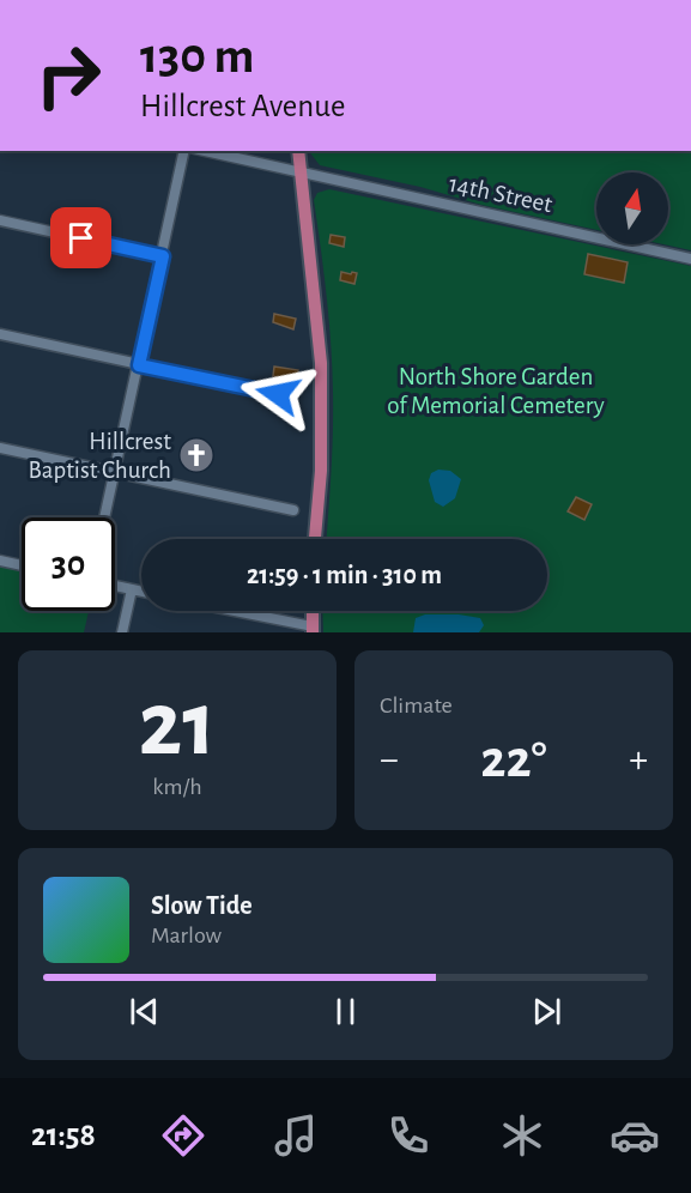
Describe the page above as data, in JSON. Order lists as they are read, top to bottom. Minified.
{"streets":{"street":["14th Street"]},"parks":["North Shore Garden of Memorial Cemetery"],"places":{"church":["Hillcrest Baptist Church"]},"north":"top","page":{"turn":["130 m","Hillcrest Avenue"],"limit":"30","trip":"21:59 · 1 min · 310 m","tile":[["21","km/h"],"Climate"],"heat":["−","22°","+"],"song":["Slow Tide","Marlow"],"tabs":"21:58"}}
